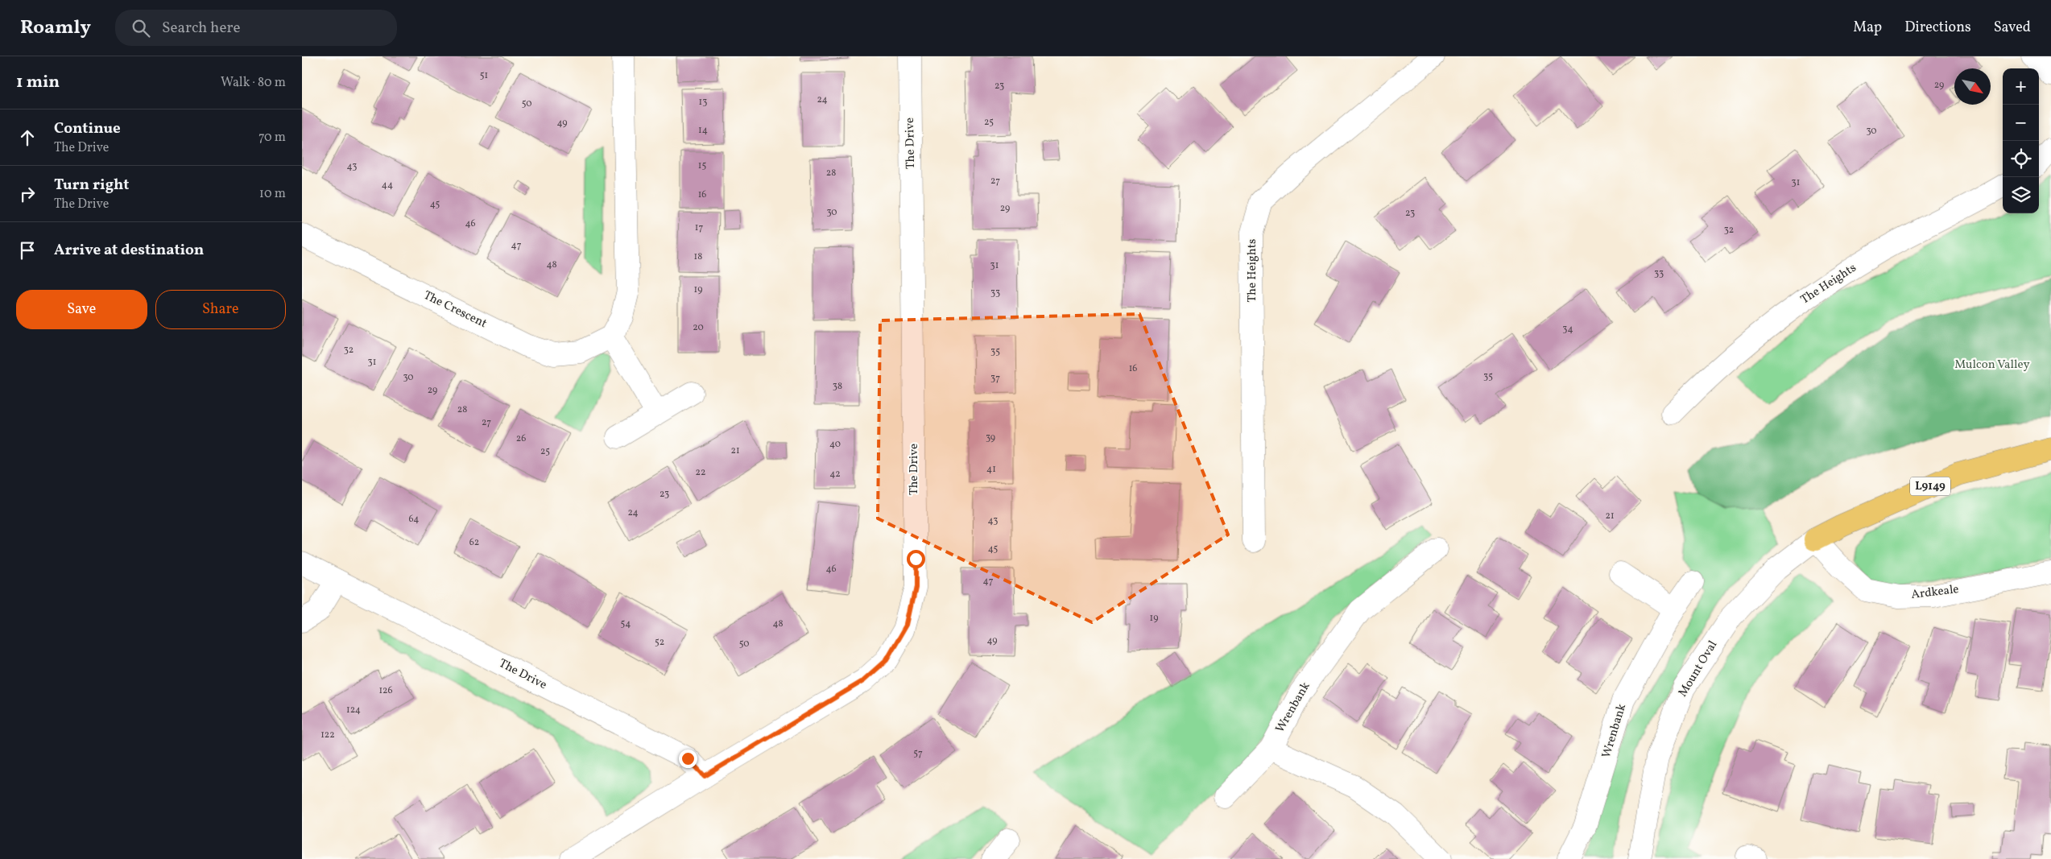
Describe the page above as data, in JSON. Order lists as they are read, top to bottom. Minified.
{"streets":{"highway":["L9149"],"street":["The Drive","The Heights","The Crescent","Ardkeale","Mount Oval","Wrenbank"]},"crossings":[["L9149","Ardkeale"],["L9149","Mount Oval"],["Ardkeale","Mount Oval"]],"parks":["Mulcon Valley"],"house_numbers":["51","29","23","24","13","50","25","49","14","30","15","43","28","27","31","44","16","45","29","30","23","46","17","32","47","18","48","31","33","19","33","20","34","32","35","31","16","35","30","37","38","29","28","27","39","26","40","21","25","41","22","42","23","24","21","64","43","62","45","46","47","19","54","48","49","52","50","126","124","122","57"],"north":"bottom right","page":{"header":"Roamly","search":"Search here","nav":["Map","Directions","Saved"],"heading":["1 min","Walk · 80 m"],"map_buttons":["+","−"],"list":[["Continue","The Drive","70 m"],["Turn right","The Drive","10 m"],"Arrive at destination"],"buttons":["Save","Share"]}}
